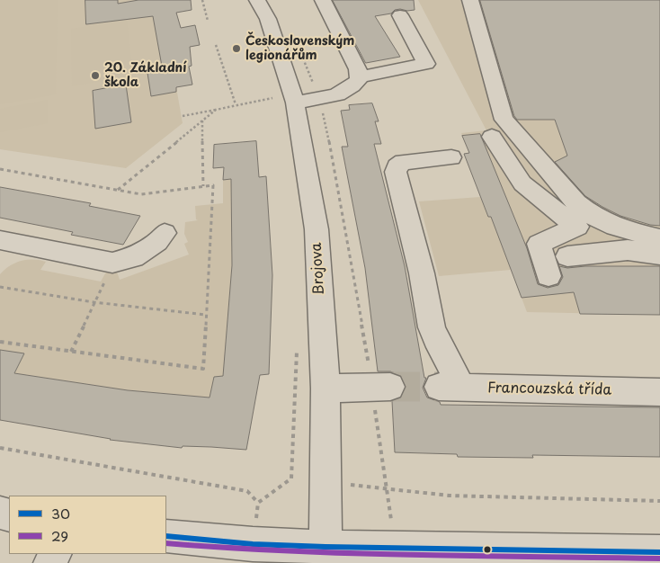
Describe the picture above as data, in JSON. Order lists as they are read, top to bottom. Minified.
{"streets":{"street":["Brojova","Francouzská třída"]},"places":["Československým legionářům","20. Základní škola"],"lines":["transit line 30","transit line 29"],"legend":["30","29"]}
